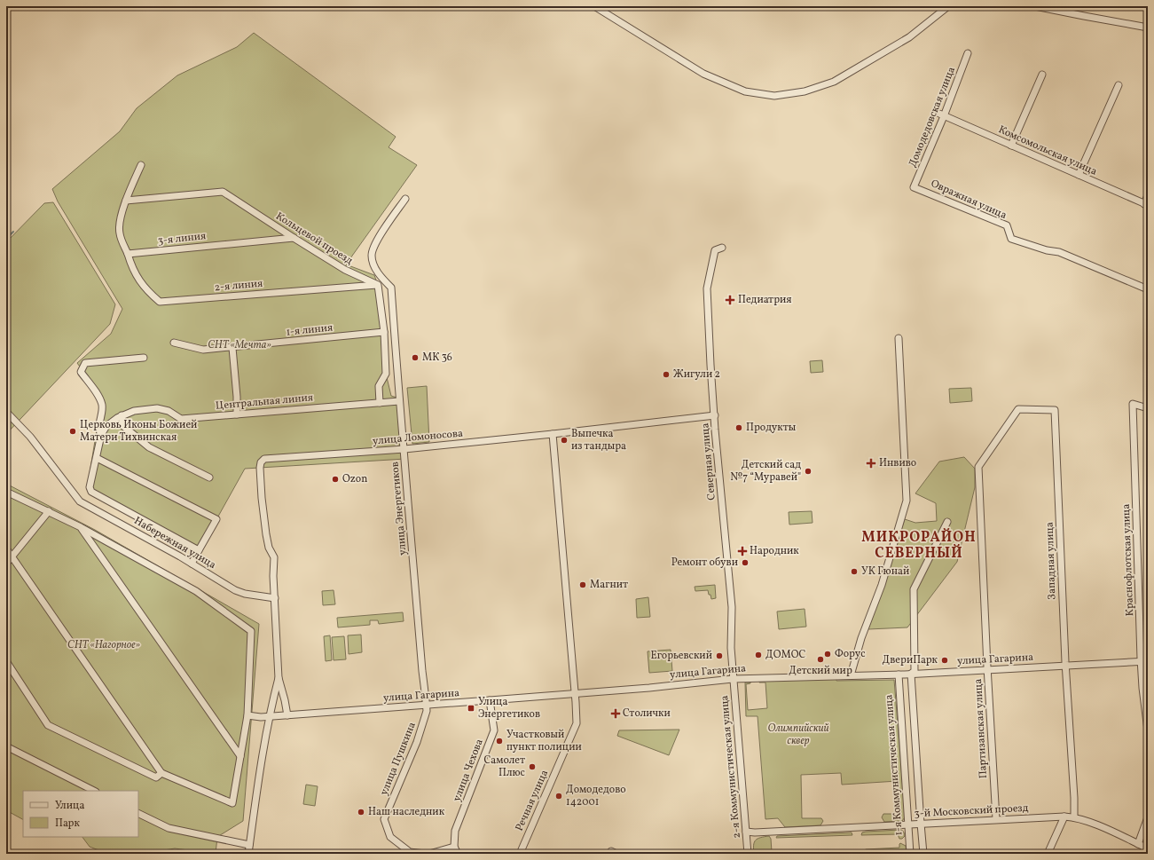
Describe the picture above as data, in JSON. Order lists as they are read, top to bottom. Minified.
{"streets":{"street":["Домодедовская улица","Комсомольская улица","Овражная улица","3-я линия","Кольцевой проезд","2-я линия","1-я линия","Центральная линия","улица Ломоносова","Северная улица","улица Энергетиков","Набережная улица","Краснофлотская улица","Западная улица","улица Гагарина","Партизанская улица","улица Пушкина","1-я Коммунистическая улица","2-я Коммунистическая улица","улица Чехова","Речная улица","3-й Московский проезд"]},"crossings":[["Домодедовская улица","Комсомольская улица"],["Домодедовская улица","Овражная улица"],["3-я линия","Кольцевой проезд"],["3-я линия","2-я линия"],["Кольцевой проезд","2-я линия"],["Центральная линия","улица Энергетиков"],["улица Ломоносова","Северная улица"],["улица Ломоносова","улица Энергетиков"],["улица Ломоносова","Набережная улица"],["улица Ломоносова","Речная улица"],["Северная улица","улица Гагарина"],["Северная улица","2-я Коммунистическая улица"],["улица Энергетиков","улица Гагарина"],["улица Энергетиков","улица Пушкина"],["Краснофлотская улица","улица Гагарина"],["Западная улица","улица Гагарина"],["Западная улица","Партизанская улица"],["Западная улица","3-й Московский проезд"],["улица Гагарина","Партизанская улица"],["улица Гагарина","улица Пушкина"],["улица Гагарина","1-я Коммунистическая улица"],["улица Гагарина","2-я Коммунистическая улица"],["улица Гагарина","улица Чехова"],["улица Гагарина","Речная улица"],["Партизанская улица","3-й Московский проезд"],["1-я Коммунистическая улица","3-й Московский проезд"],["2-я Коммунистическая улица","3-й Московский проезд"]],"districts":["МИКРОРАЙОН СЕВЕРНЫЙ"],"parks":["СНТ «Мечта»","СНТ «Нагорное»","Олимпийский сквер"],"places":{"health":["Педиатрия","Инвиво","Народник","Столички"],"other":["МК 36","Жигули 2","Продукты","Церковь Иконы Божией Матери Тихвинская","Выпечка из тандыра","Детский сад №7 “Муравей\"","Ozon","Ремонт обуви","УК Гюнай","Магнит","Форус","ДОМОС","Егорьевский","Детский мир","ДвериПарк","Участковый пункт полиции","Самолет Плюс","Домодедово 142001","Наш наследник"],"transit":["Улица Энергетиков"]},"legend":["Улица","Парк"]}
